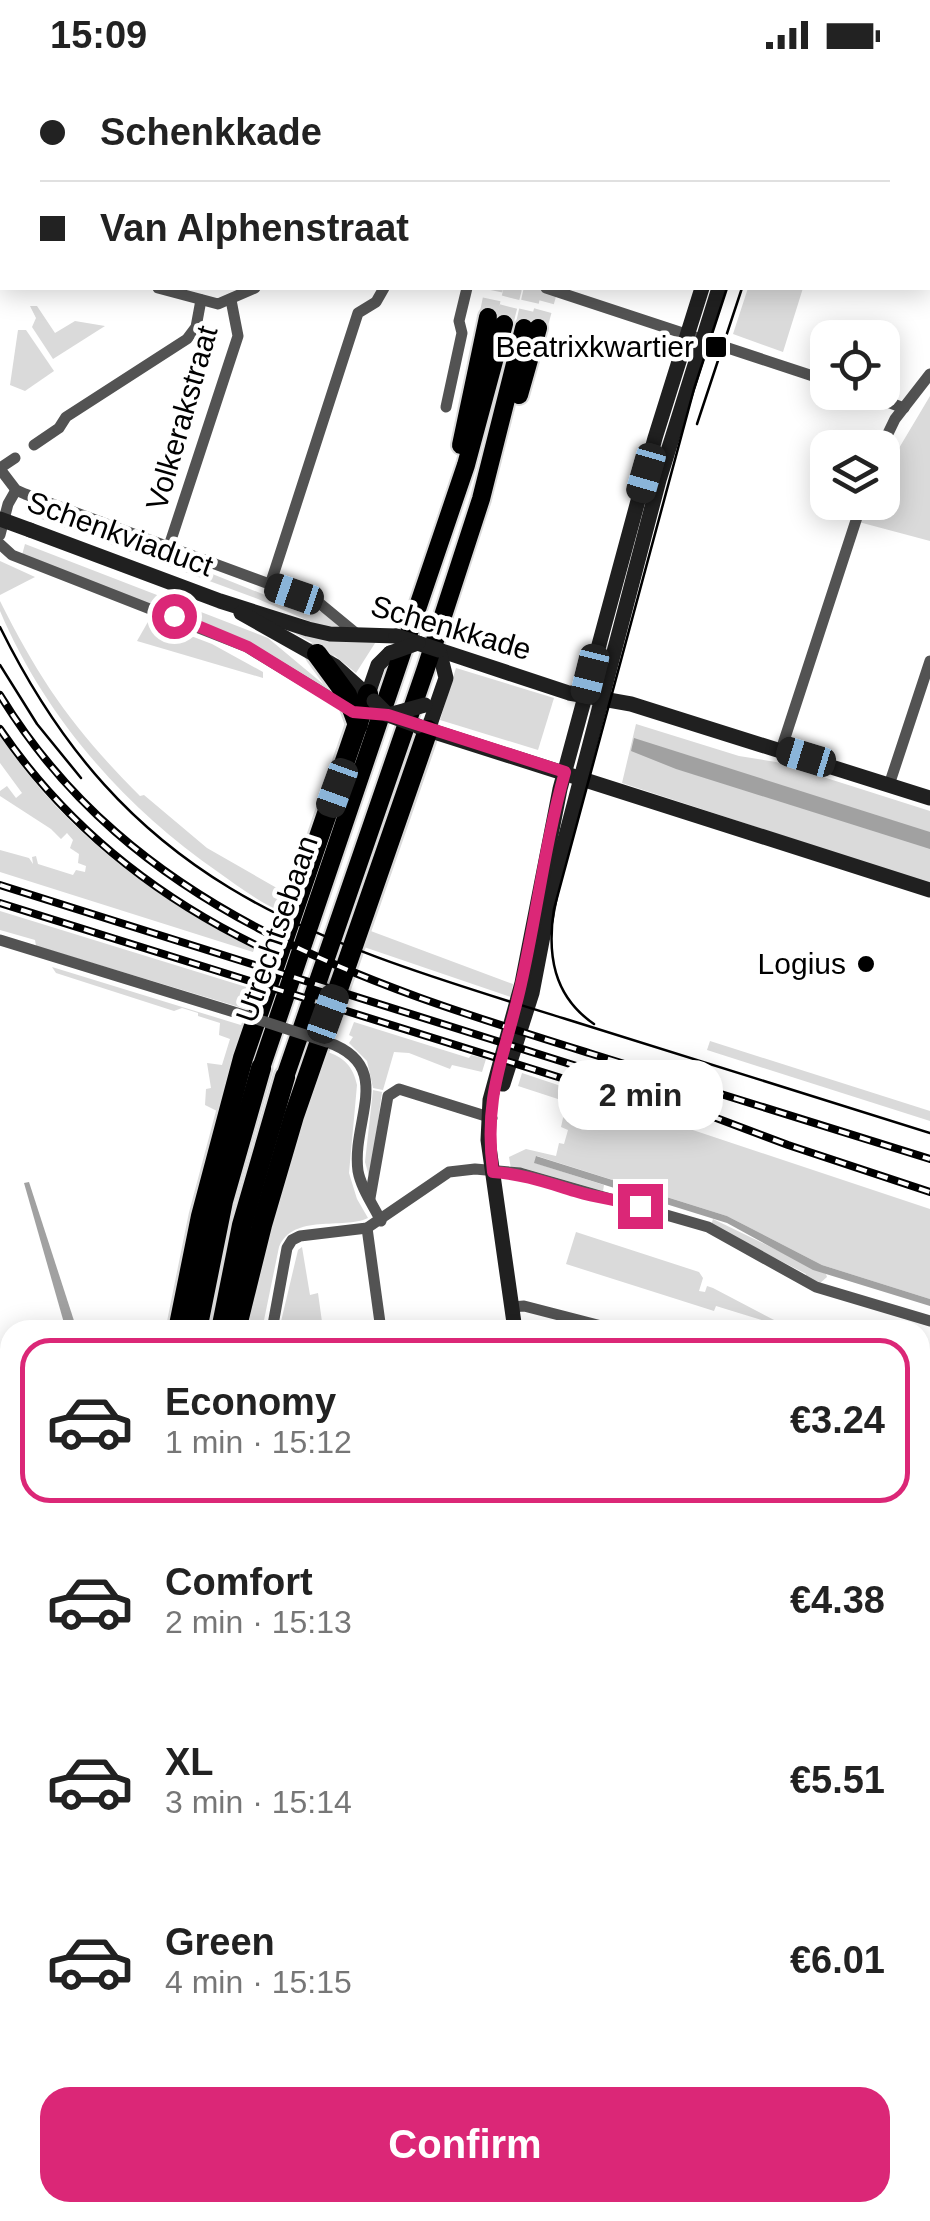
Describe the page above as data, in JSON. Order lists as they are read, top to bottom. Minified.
{"streets":{"highway":["Utrechtsebaan"],"main road":["Schenkviaduct","Schenkkade"],"street":["Volkerakstraat"]},"crossings":[["Volkerakstraat","Schenkkade"],["Schenkviaduct","Schenkkade"]],"places":{"transit":["Beatrixkwartier"],"other":["Logius"]},"page":{"status":"15:09","banner":["Schenkkade","Van Alphenstraat"],"bubble":"2 min","list":[{"name":"Economy","note":"1 min · 15:12","value":"€3.24"},{"name":"Comfort","note":"2 min · 15:13","value":"€4.38"},{"name":"XL","note":"3 min · 15:14","value":"€5.51"},{"name":"Green","note":"4 min · 15:15","value":"€6.01"}],"buttons":"Confirm"}}
